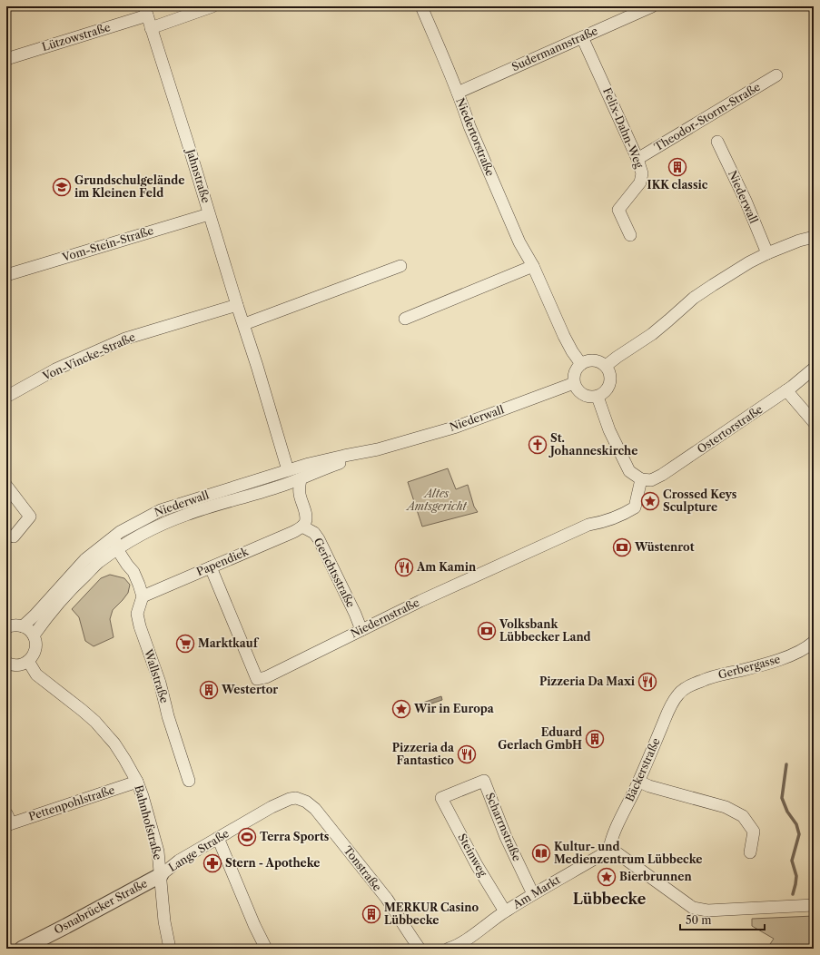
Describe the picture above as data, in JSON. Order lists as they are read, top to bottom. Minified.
{"streets":{"street":["Lützowstraße","Sudermannstraße","Theodor-Storm-Straße","Felix-Dahn-Weg","Niedertorstraße","Jahnstraße","Niederwall","Vom-Stein-Straße","Von-Vincke-Straße","Ostertorstraße","Papendiek","Gerichtsstraße","Niedernstraße","Gerbergasse","Wallstraße","Bäckerstraße","Pettenpohlstraße","Bahnhofstraße","Scharrnstraße","Lange Straße","Steinweg","Tonstraße","Am Markt","Osnabrücker Straße"]},"crossings":[["Lützowstraße","Jahnstraße"],["Sudermannstraße","Felix-Dahn-Weg"],["Sudermannstraße","Niedertorstraße"],["Theodor-Storm-Straße","Felix-Dahn-Weg"],["Niedertorstraße","Niederwall"],["Jahnstraße","Niederwall"],["Jahnstraße","Vom-Stein-Straße"],["Jahnstraße","Von-Vincke-Straße"],["Ostertorstraße","Niedernstraße"],["Papendiek","Gerichtsstraße"],["Papendiek","Niedernstraße"],["Papendiek","Wallstraße"],["Gerichtsstraße","Niedernstraße"],["Gerbergasse","Bäckerstraße"],["Bäckerstraße","Am Markt"],["Pettenpohlstraße","Bahnhofstraße"],["Bahnhofstraße","Lange Straße"],["Bahnhofstraße","Osnabrücker Straße"],["Scharrnstraße","Steinweg"],["Scharrnstraße","Am Markt"],["Lange Straße","Tonstraße"],["Lange Straße","Osnabrücker Straße"],["Steinweg","Am Markt"]],"districts":["Lübbecke"],"parks":["Altes Amtsgericht"],"places":{"building":["IKK classic","Westertor","Eduard Gerlach GmbH","MERKUR Casino Lübbecke"],"school or university":["Grundschulgelände im Kleinen Feld"],"church":["St. Johanneskirche"],"place":["Crossed Keys Sculpture","Wir in Europa","Bierbrunnen"],"bank":["Wüstenrot","Volksbank Lübbecker Land"],"restaurant":["Am Kamin","Pizzeria Da Maxi","Pizzeria da Fantastico"],"supermarket":["Marktkauf"],"sports":["Terra Sports"],"library":["Kultur- und Medienzentrum Lübbecke"],"pharmacy":["Stern - Apotheke"]},"scale_bar":"50 m"}
